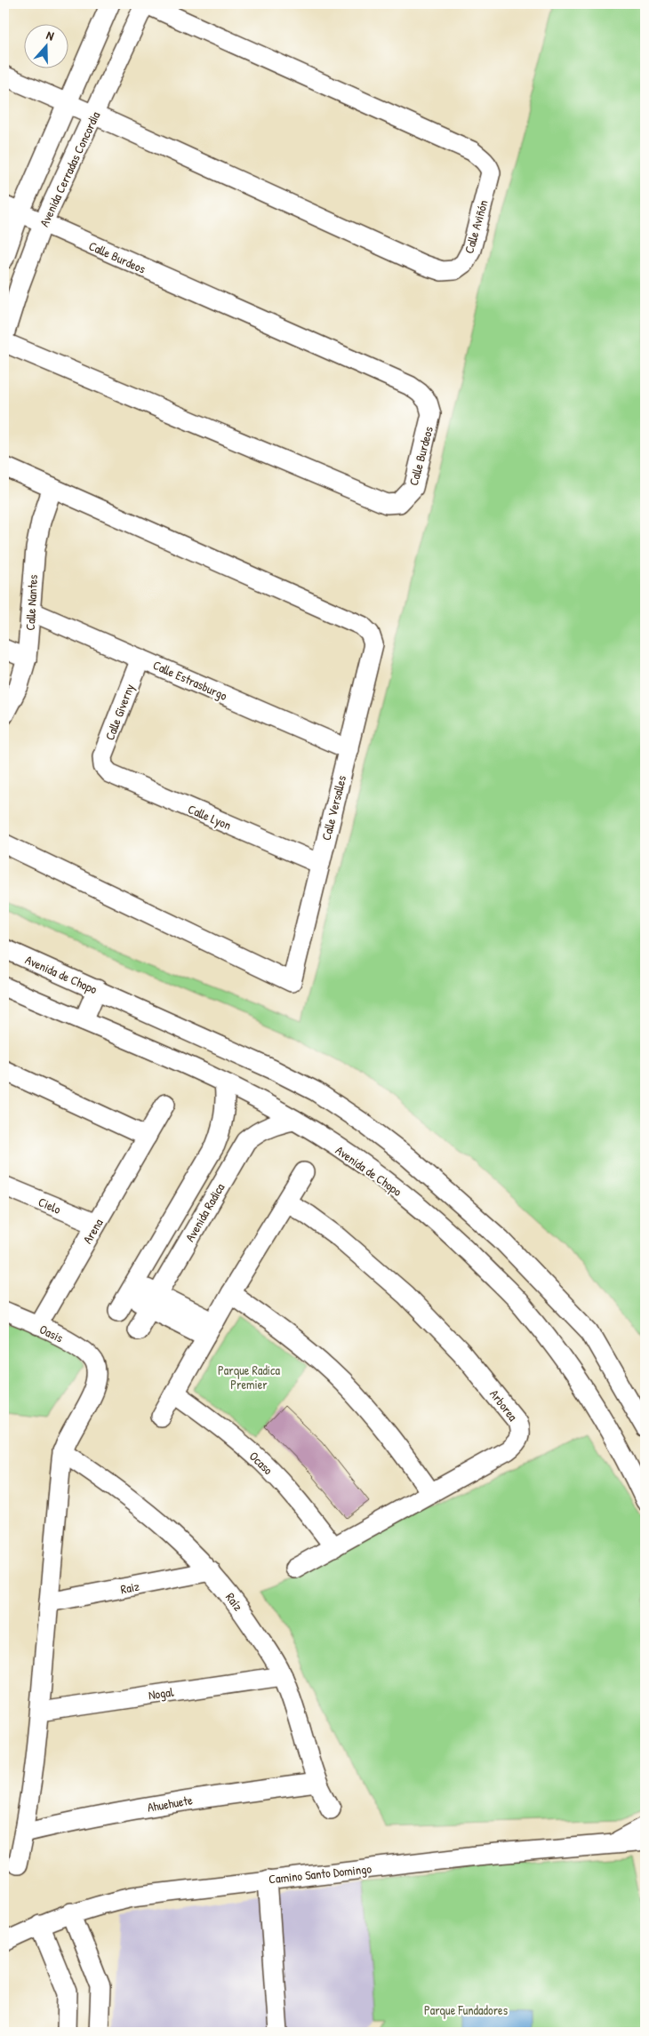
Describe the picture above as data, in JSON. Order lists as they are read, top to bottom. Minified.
{"streets":{"street":["Avenida Cerradas Concordia","Calle Aviñón","Calle Burdeos","Calle Nantes","Calle Estrasburgo","Calle Giverny","Calle Versalles","Calle Lyon","Avenida de Chopo","Cielo","Avenida Radica","Arena","Oasis","Arborea","Ocaso","Raiz","Raíz","Nogal","Ahuehuete","Camino Santo Domingo"]},"crossings":[["Avenida Cerradas Concordia","Calle Aviñón"],["Avenida Cerradas Concordia","Calle Burdeos"],["Calle Nantes","Calle Estrasburgo"],["Calle Nantes","Calle Versalles"],["Calle Estrasburgo","Calle Giverny"],["Calle Estrasburgo","Calle Versalles"],["Calle Giverny","Calle Lyon"],["Calle Versalles","Calle Lyon"],["Avenida de Chopo","Avenida Radica"],["Cielo","Arena"],["Arena","Oasis"],["Oasis","Raíz"],["Arborea","Ocaso"],["Raiz","Raíz"],["Raíz","Nogal"],["Raíz","Ahuehuete"]],"parks":["Parque Radica Premier","Parque Fundadores"],"north":"top"}
